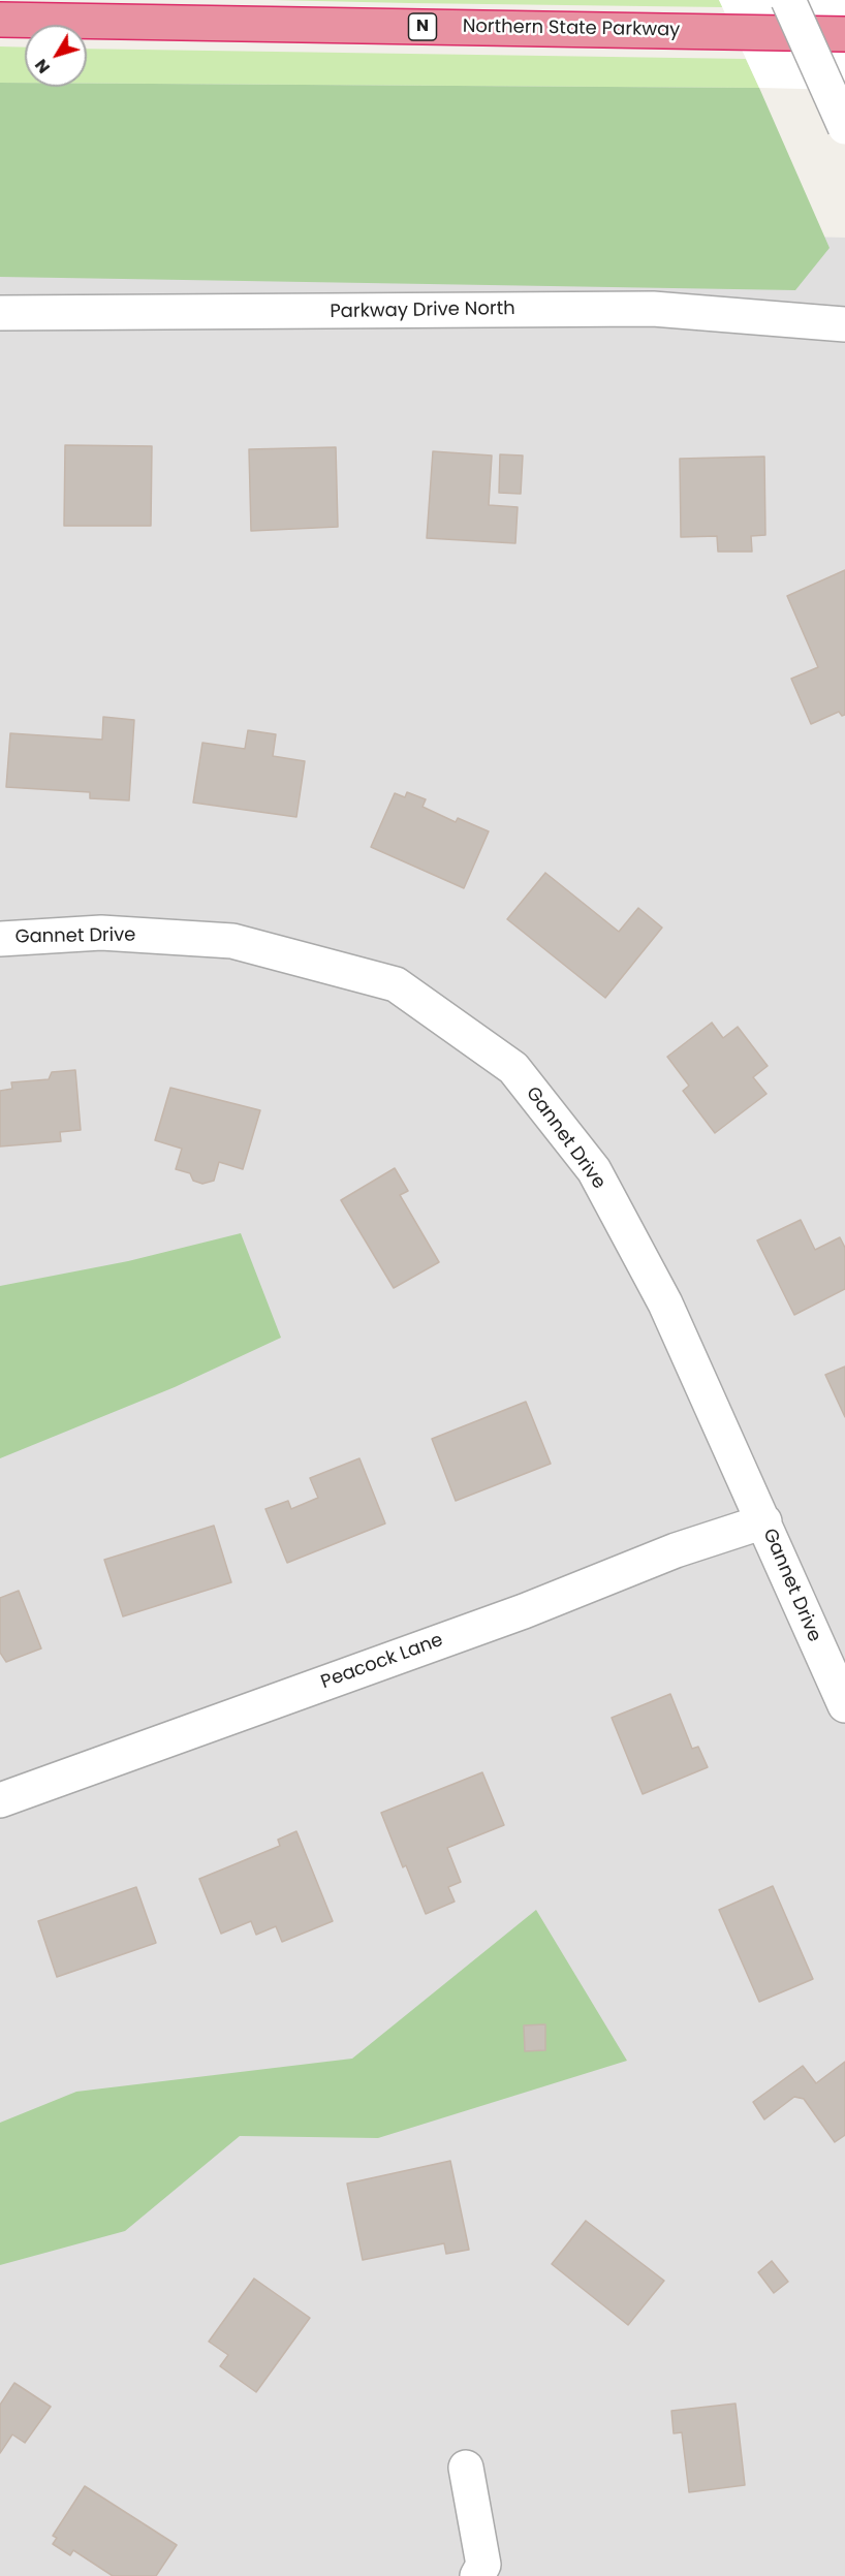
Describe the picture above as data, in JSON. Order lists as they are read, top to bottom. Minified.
{"streets":{"highway":["N","Northern State Parkway"],"street":["Parkway Drive North","Gannet Drive","Peacock Lane"]},"crossings":[["Gannet Drive","Peacock Lane"]],"north":"bottom left"}
